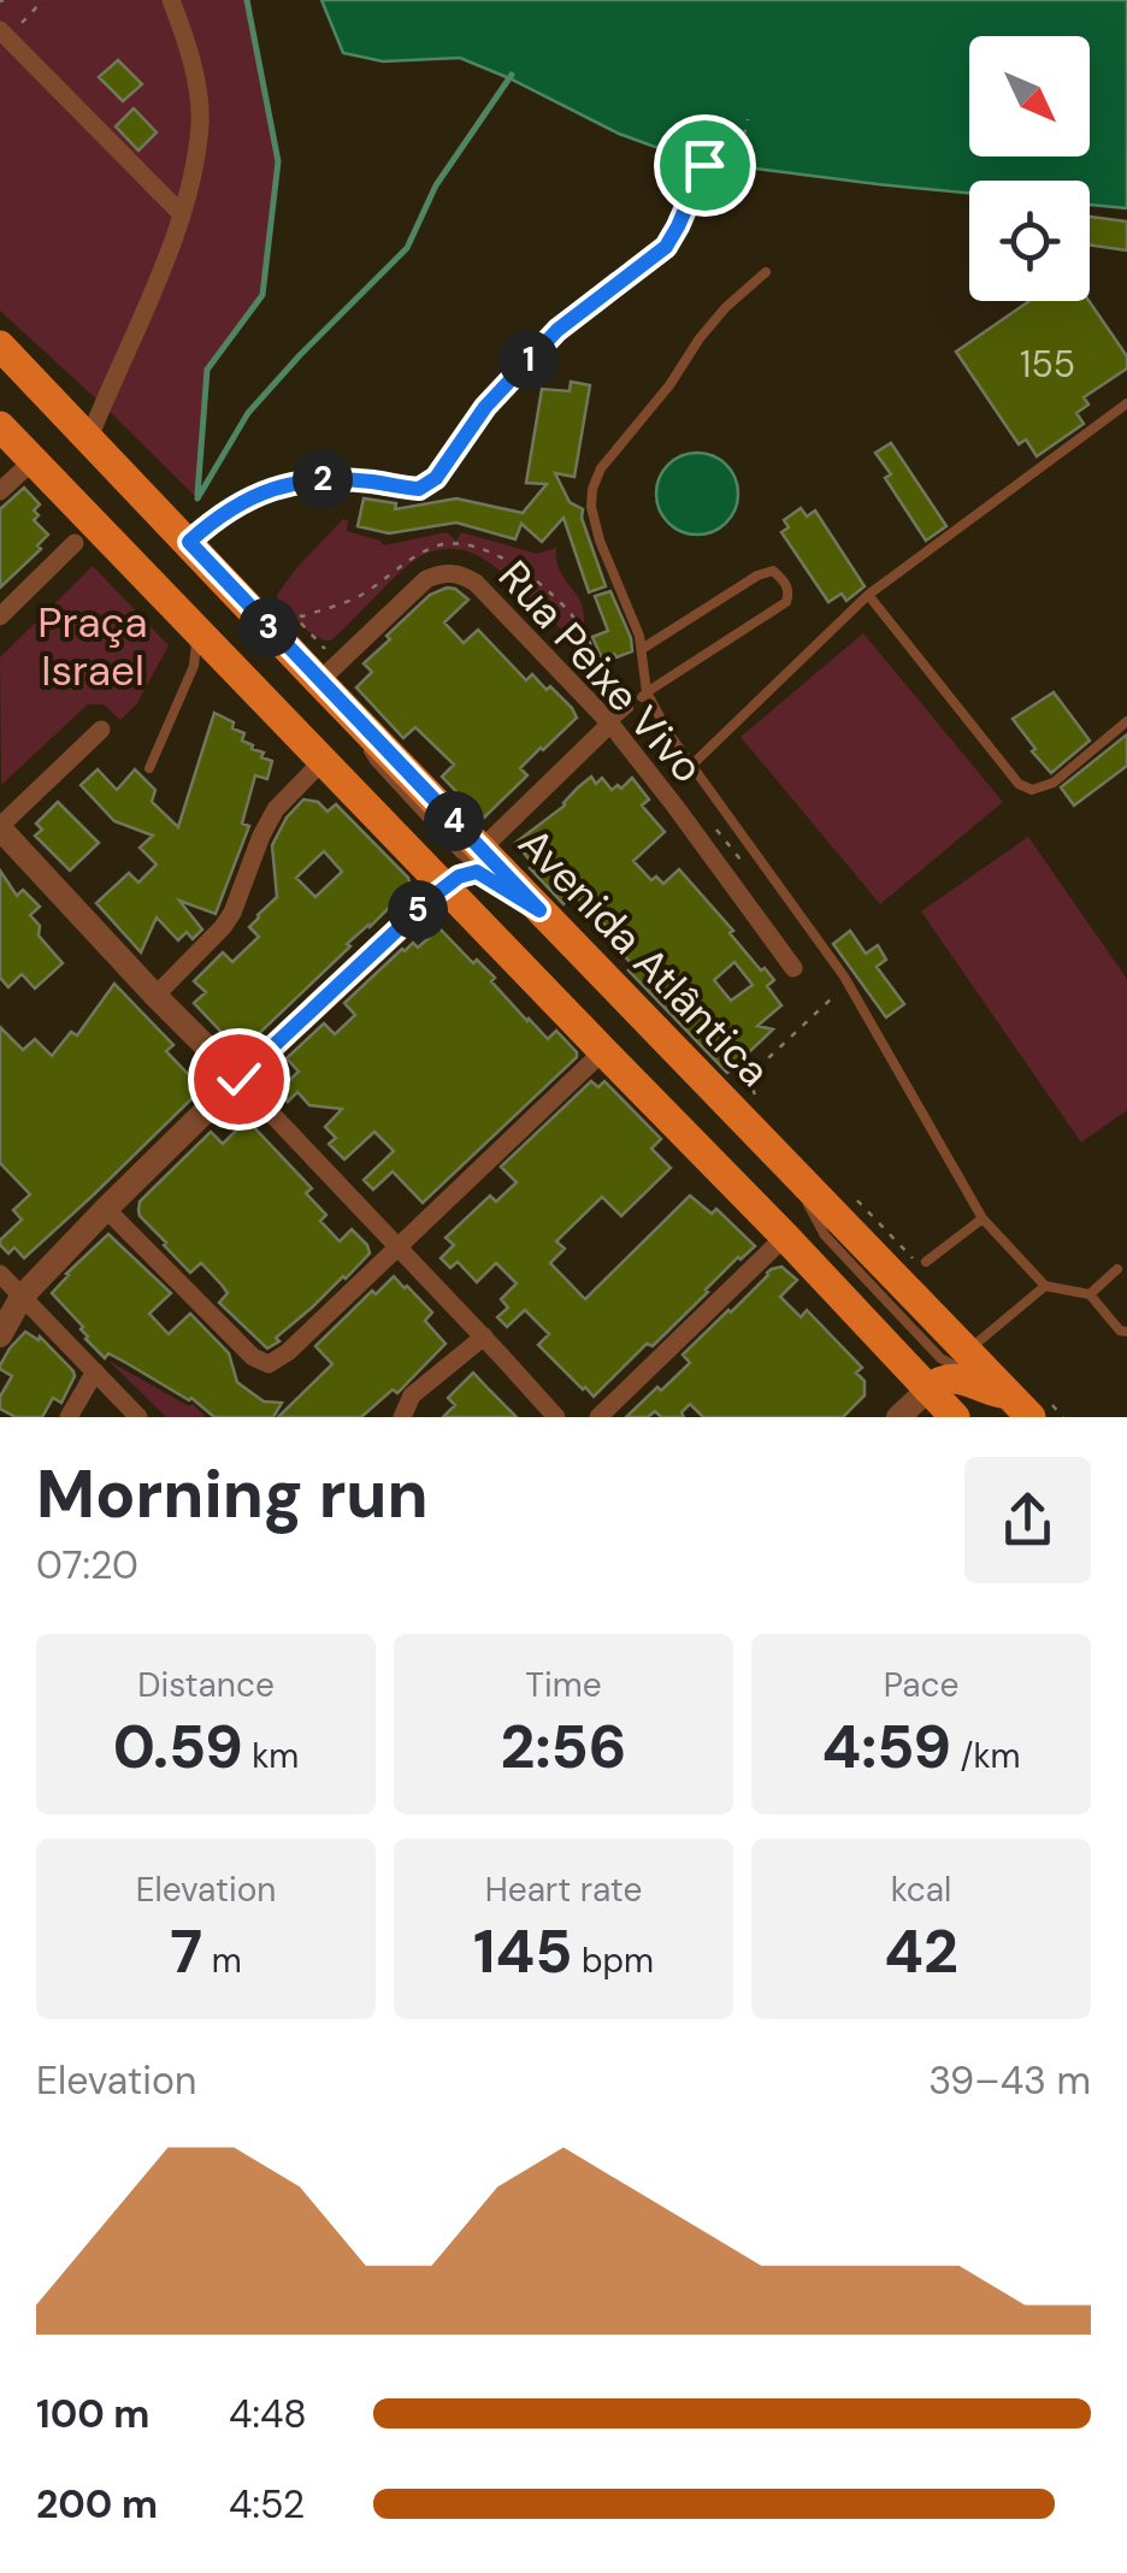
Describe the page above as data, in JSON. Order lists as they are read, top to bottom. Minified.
{"streets":{"main road":["Avenida Atlântica"],"street":["Rua Peixe Vivo"]},"crossings":[["Rua Peixe Vivo","Avenida Atlântica"]],"parks":["Praça Israel"],"house_numbers":["155"],"north":"bottom right","page":{"pins":["1","2","3","4","5"],"heading":["Morning run","07:20"],"stats":[["Distance","0.59 km"],["Time","2:56"],["Pace","4:59 /km"],["Elevation","7 m"],["Heart rate","145 bpm"],["kcal","42"]],"chart":["Elevation","39–43 m"],"list":[{"name":"100 m","note":"4:48"},{"name":"200 m","note":"4:52"}]}}
